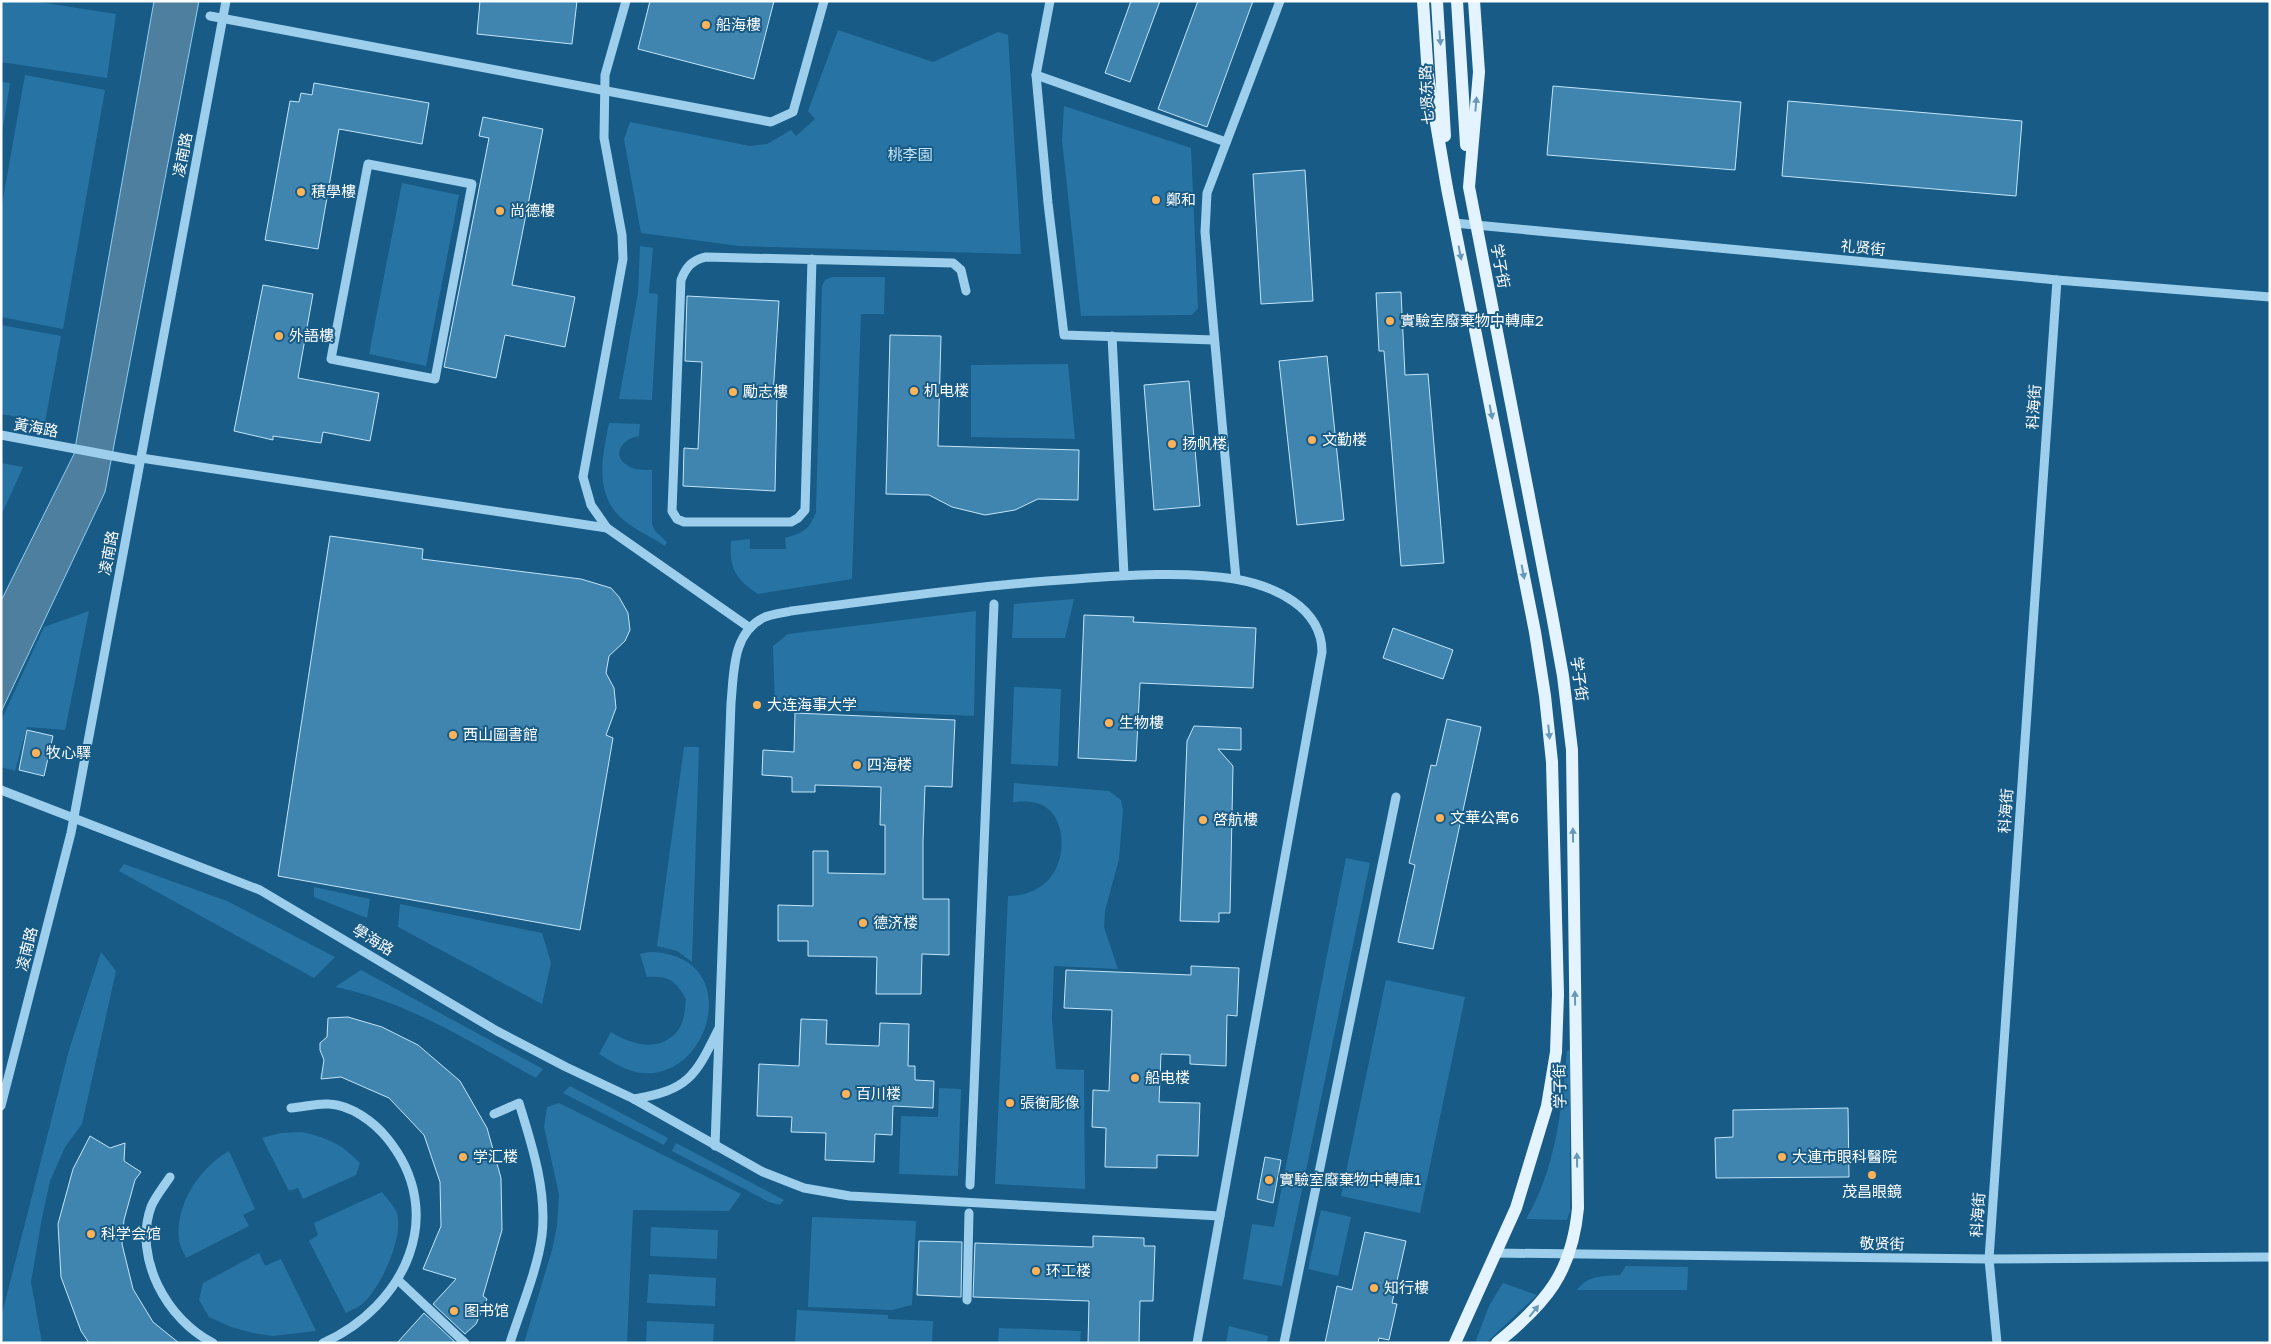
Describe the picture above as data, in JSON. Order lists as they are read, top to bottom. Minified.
{"streets":{"main road":["七贤东路","学子街"],"street":["凌南路","礼贤街","科海街","黃海路","學海路","敬贤街"]},"crossings":[["七贤东路","学子街"],["凌南路","黃海路"],["凌南路","學海路"],["礼贤街","学子街"],["礼贤街","科海街"],["学子街","敬贤街"],["科海街","敬贤街"]],"parks":["桃李園"],"places":["船海樓","積學樓","鄭和","尚德樓","實驗室廢棄物中轉庫2","外語樓","机电楼","勵志樓","文勤楼","扬帆楼","大连海事大学","生物樓","西山圖書館","牧心驛","四海楼","文華公寓6","啓航樓","德济楼","船电楼","百川楼","張衡彫像","学汇楼","大連市眼科醫院","茂昌眼鏡","實驗室廢棄物中轉庫1","科学会馆","环工楼","知行樓","图书馆"]}
